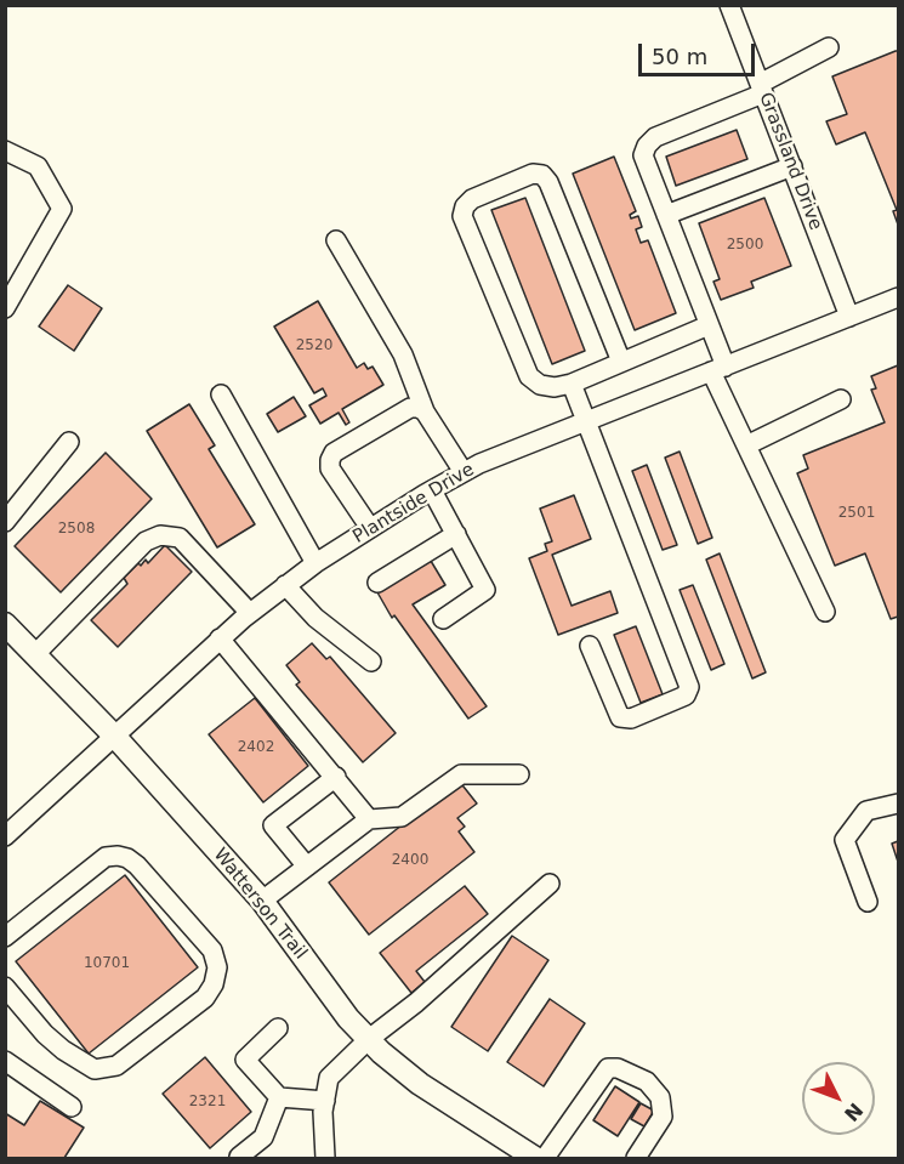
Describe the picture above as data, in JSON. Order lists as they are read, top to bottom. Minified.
{"streets":{"main road":["Watterson Trail"],"street":["Grassland Drive","Plantside Drive"]},"crossings":[["Grassland Drive","Plantside Drive"],["Plantside Drive","Watterson Trail"]],"house_numbers":["2500","2520","2501","2508","2402","2400","10701","2321"],"scale_bar":"50 m","north":"bottom right"}
